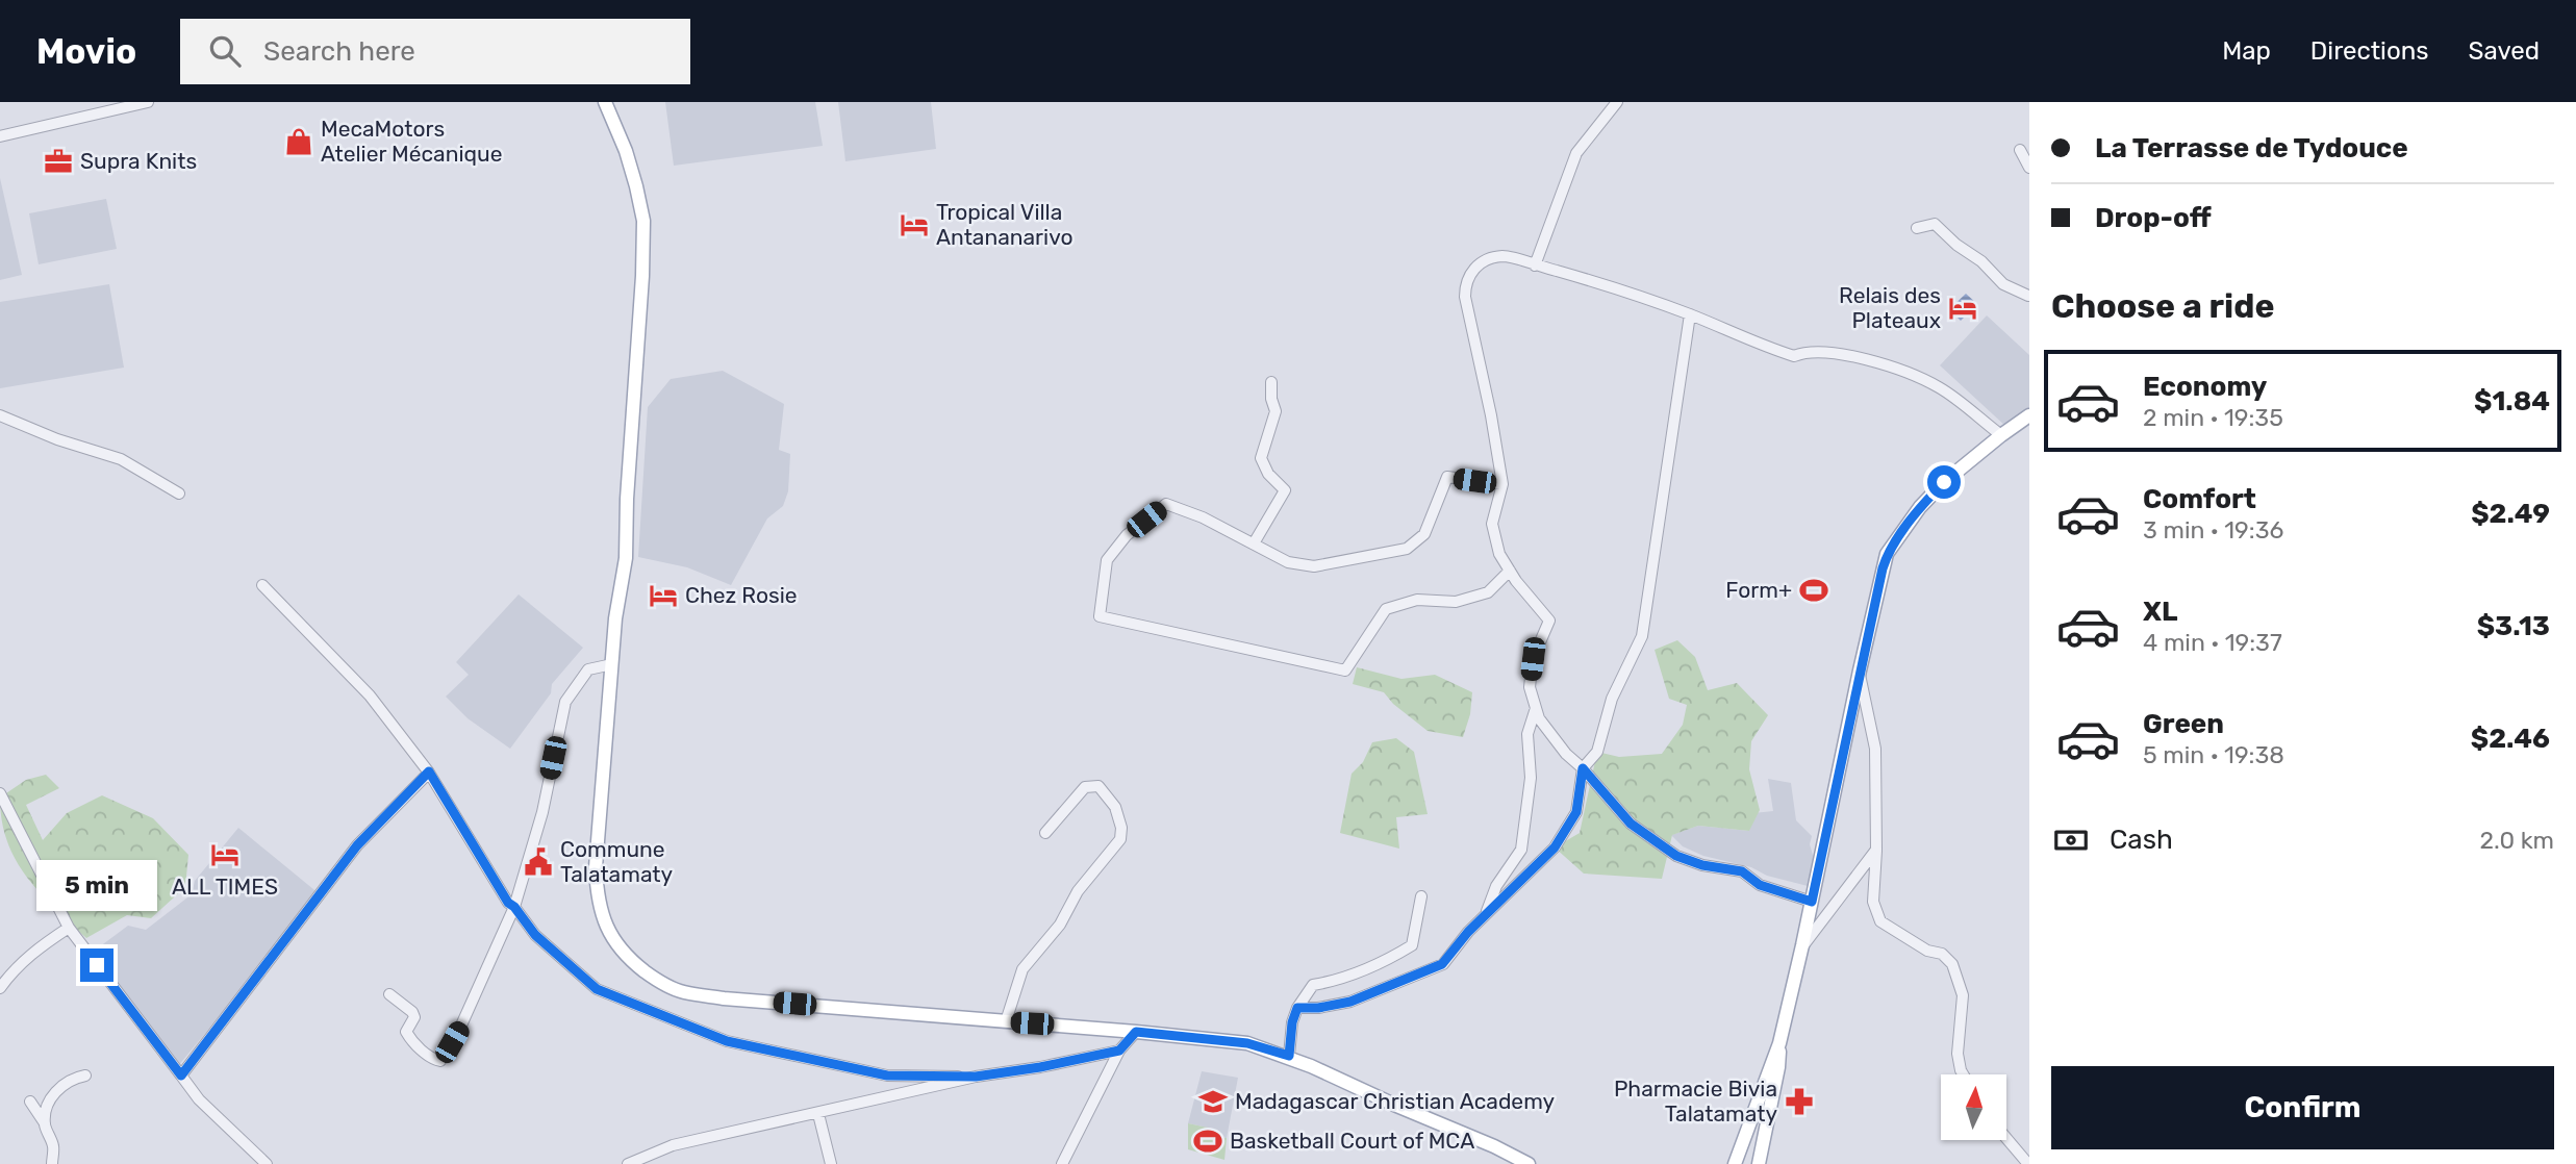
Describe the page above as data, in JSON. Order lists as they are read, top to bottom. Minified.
{"places":{"shop":["MecaMotors Atelier Mécanique"],"office":["Supra Knits"],"hotel":["Tropical Villa Antananarivo","Relais des Plateaux","Chez Rosie","ALL TIMES"],"sports":["Form+","Basketball Court of MCA"],"public building":["Commune Talatamaty"],"school or university":["Madagascar Christian Academy"],"pharmacy":["Pharmacie Bivia Talatamaty"]},"north":"top","page":{"header":"Movio","search":"Search here","nav":["Map","Directions","Saved"],"banner":["La Terrasse de Tydouce","Drop-off"],"heading":"Choose a ride","list":[{"name":"Economy","note":"2 min · 19:35","value":"$1.84"},{"name":"Comfort","note":"3 min · 19:36","value":"$2.49"},{"name":"XL","note":"4 min · 19:37","value":"$3.13"},{"name":"Green","note":"5 min · 19:38","value":"$2.46"}],"pay":["Cash","2.0 km"],"bubble":"5 min","buttons":"Confirm"}}
